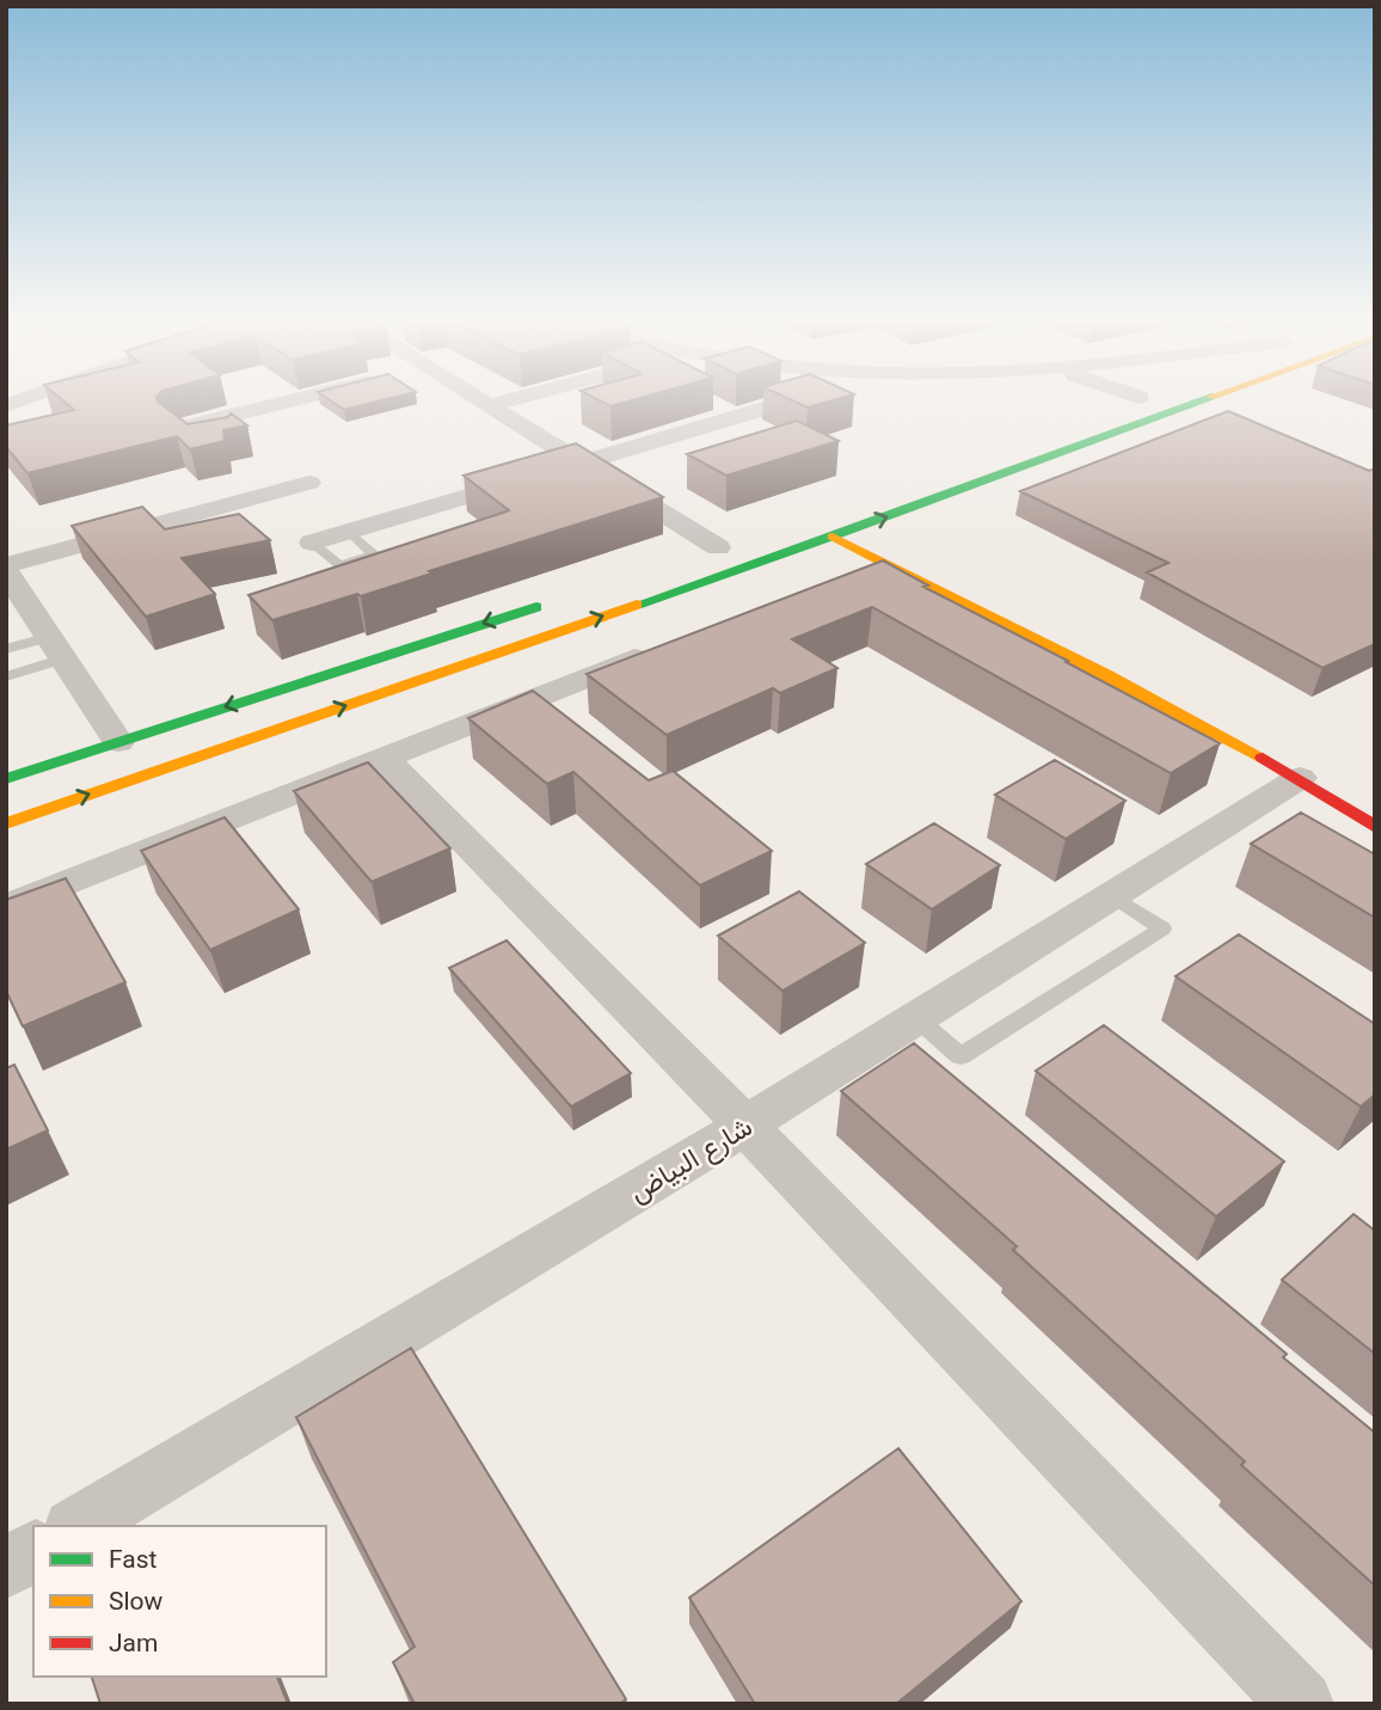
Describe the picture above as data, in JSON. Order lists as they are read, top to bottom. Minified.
{"streets":{"street":["شارع البياض"]},"legend":["Fast","Slow","Jam"]}
